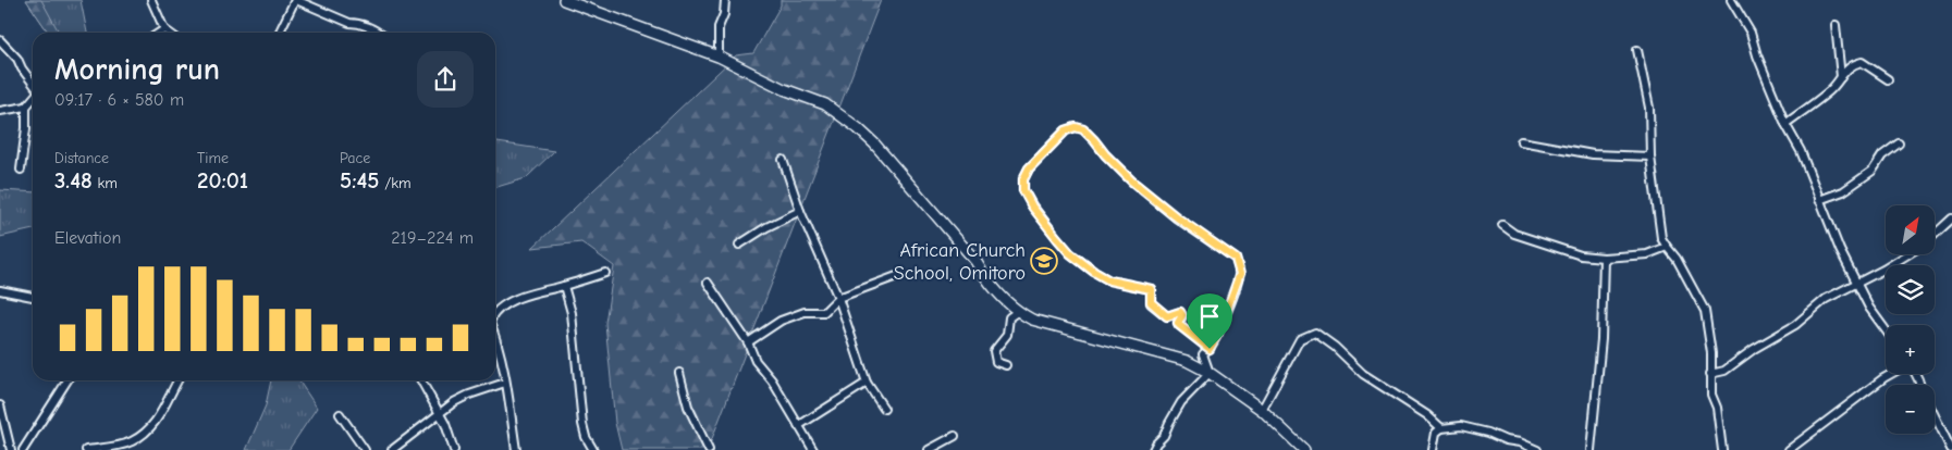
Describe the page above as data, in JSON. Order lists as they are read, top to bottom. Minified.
{"places":{"school or university":["African Church School, Omitoro"]},"north":"top right","page":{"heading":["Morning run","09:17 · 6 × 580 m"],"stats":[["Distance","3.48 km"],["Time","20:01"],["Pace","5:45 /km"]],"map_buttons":["+","−"],"chart":["Elevation","219–224 m"]}}
